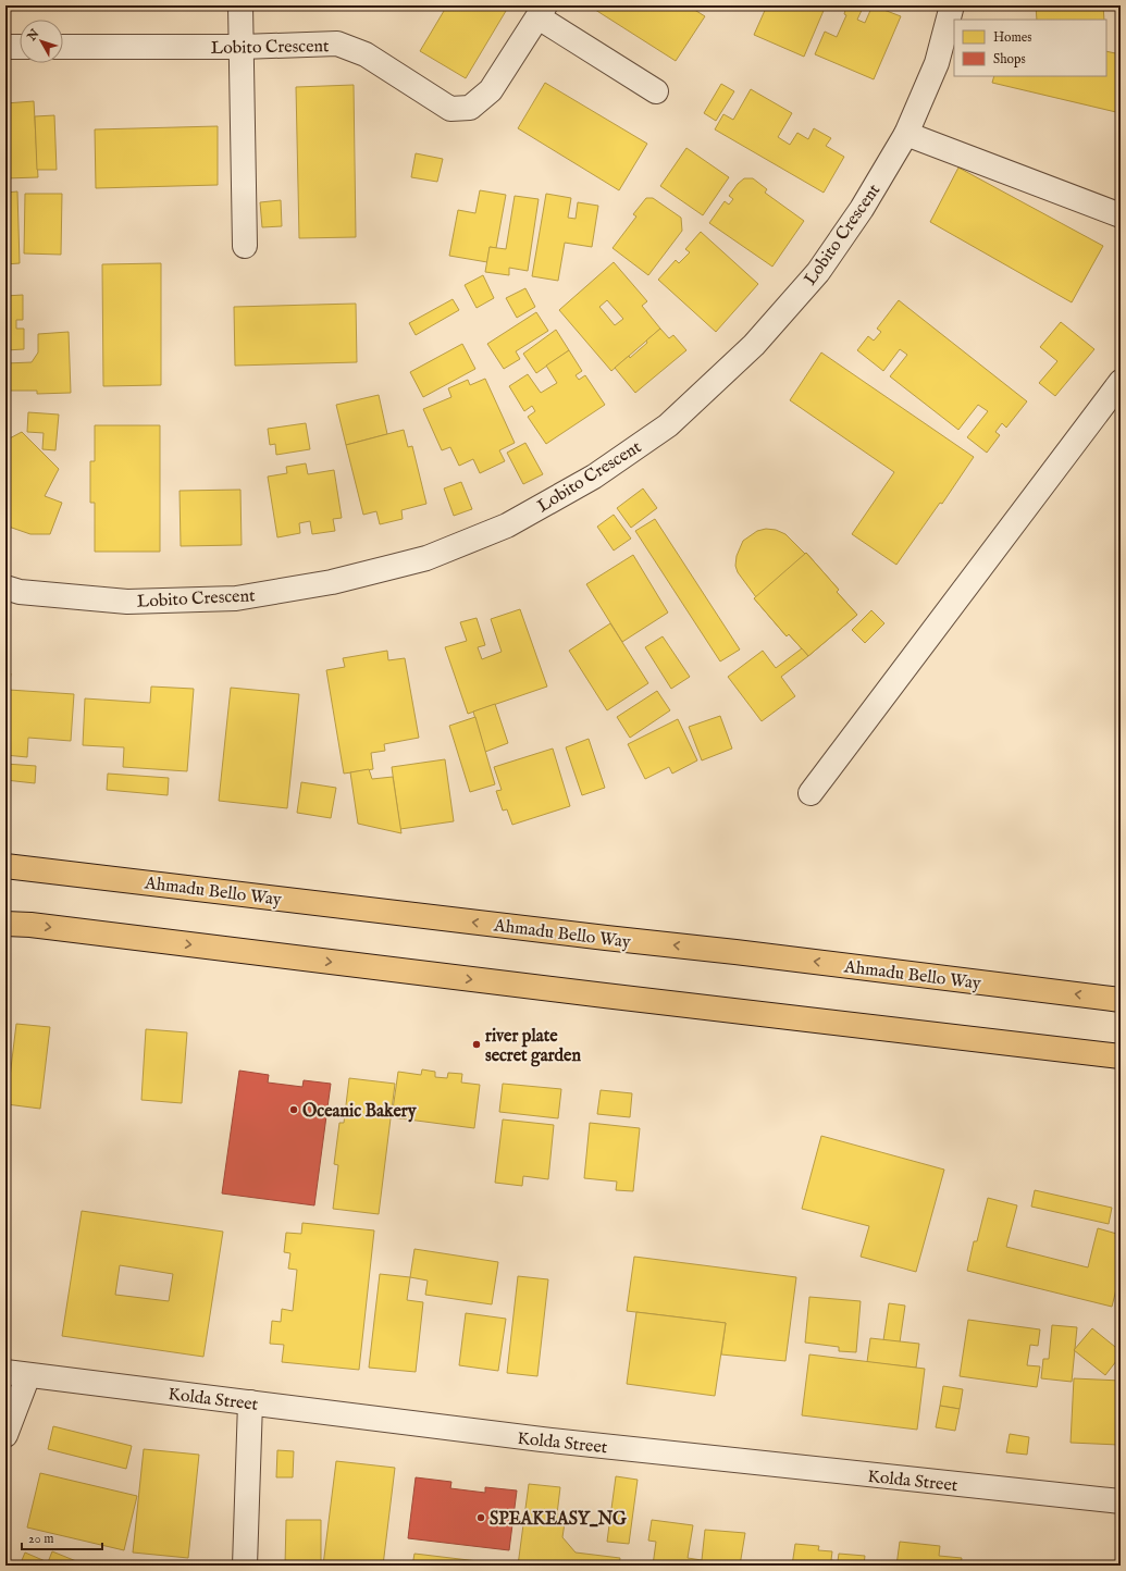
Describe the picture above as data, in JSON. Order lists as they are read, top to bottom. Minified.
{"streets":{"main road":["Ahmadu Bello Way"],"street":["Lobito Crescent","Kolda Street"]},"places":["river plate secret garden","Oceanic Bakery","SPEAKEASY_NG"],"legend":["Homes","Shops"],"scale_bar":"20 m","north":"top left"}
